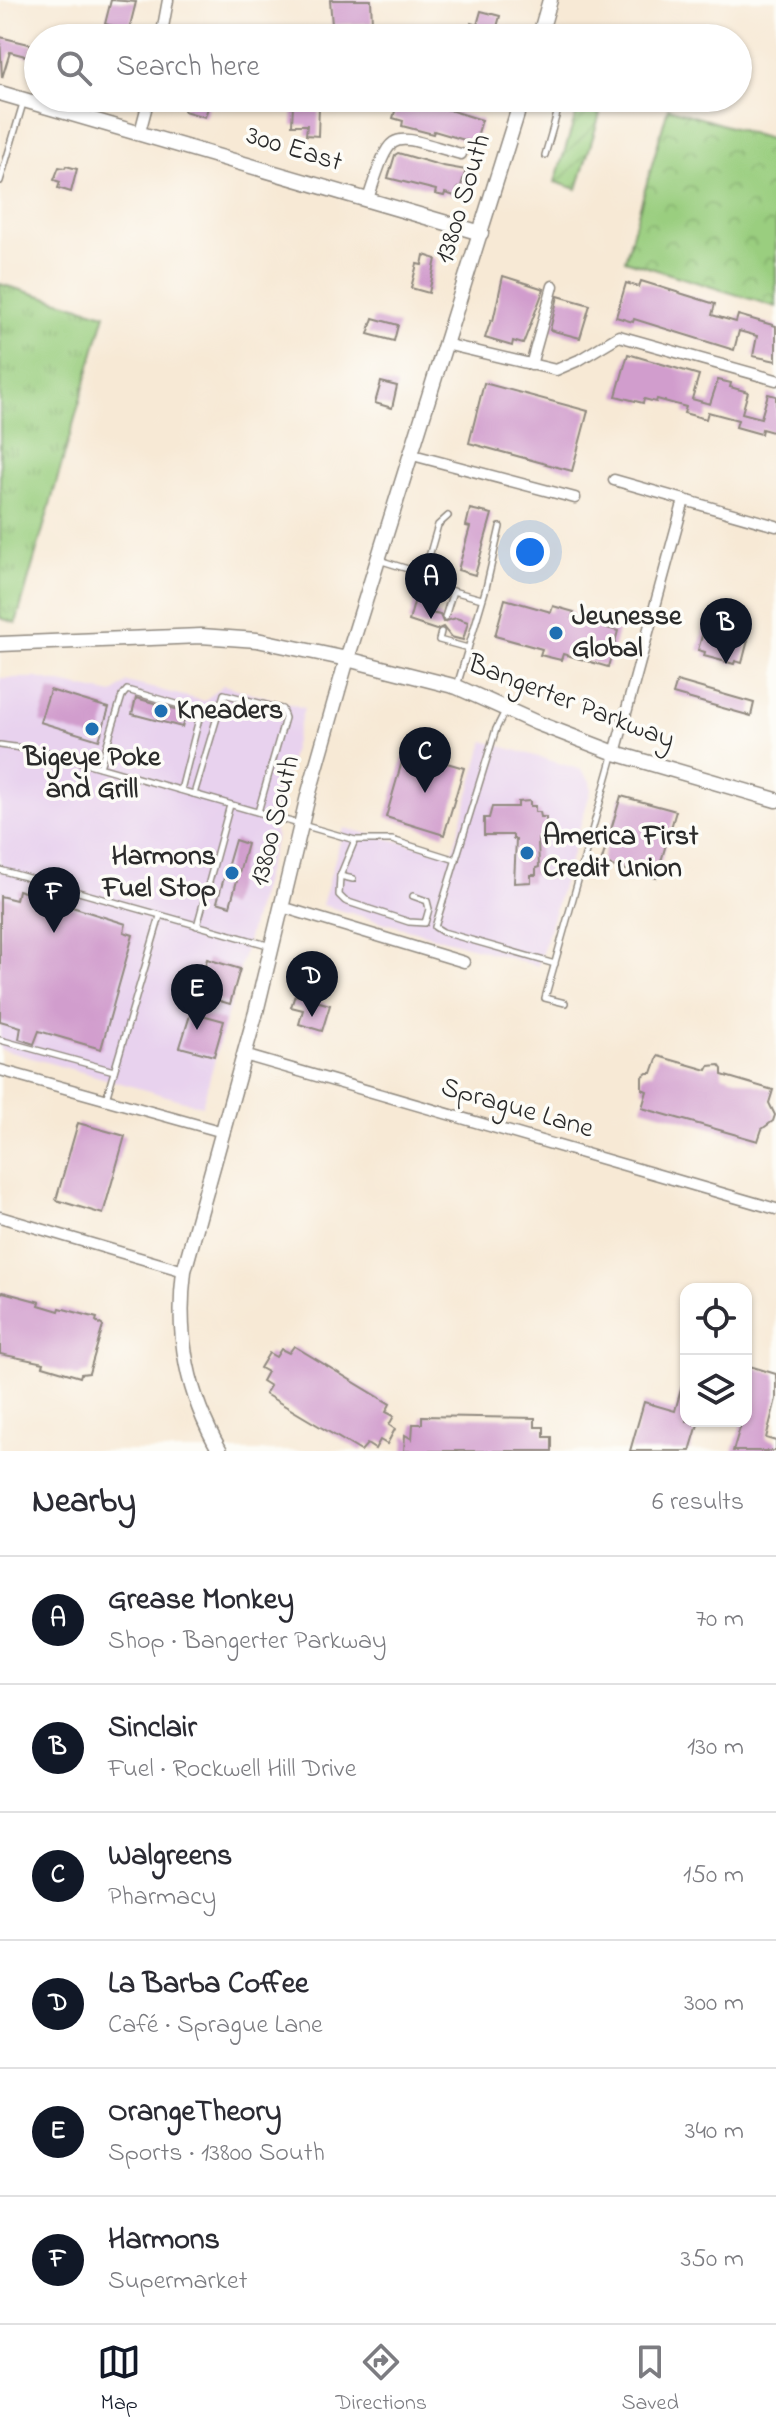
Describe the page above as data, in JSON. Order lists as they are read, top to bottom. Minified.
{"streets":{"main road":["300 East","13800 South","Bangerter Parkway"],"street":["Sprague Lane"]},"crossings":[["300 East","13800 South"],["13800 South","Bangerter Parkway"],["13800 South","Sprague Lane"]],"places":["Jeunesse Global","Kneaders","Bigeye Poke and Grill","America First Credit Union","Harmons Fuel Stop"],"page":{"search":"Search here","pins":["A","B","C","F","D","E"],"heading":["Nearby","6 results"],"list":[{"mark":"A","name":"Grease Monkey","note":"Shop · Bangerter Parkway","value":"70 m"},{"mark":"B","name":"Sinclair","note":"Fuel · Rockwell Hill Drive","value":"130 m"},{"mark":"C","name":"Walgreens","note":"Pharmacy","value":"150 m"},{"mark":"D","name":"La Barba Coffee","note":"Café · Sprague Lane","value":"300 m"},{"mark":"E","name":"OrangeTheory","note":"Sports · 13800 South","value":"340 m"},{"mark":"F","name":"Harmons","note":"Supermarket","value":"350 m"}],"nav":["Map","Directions","Saved"]}}
